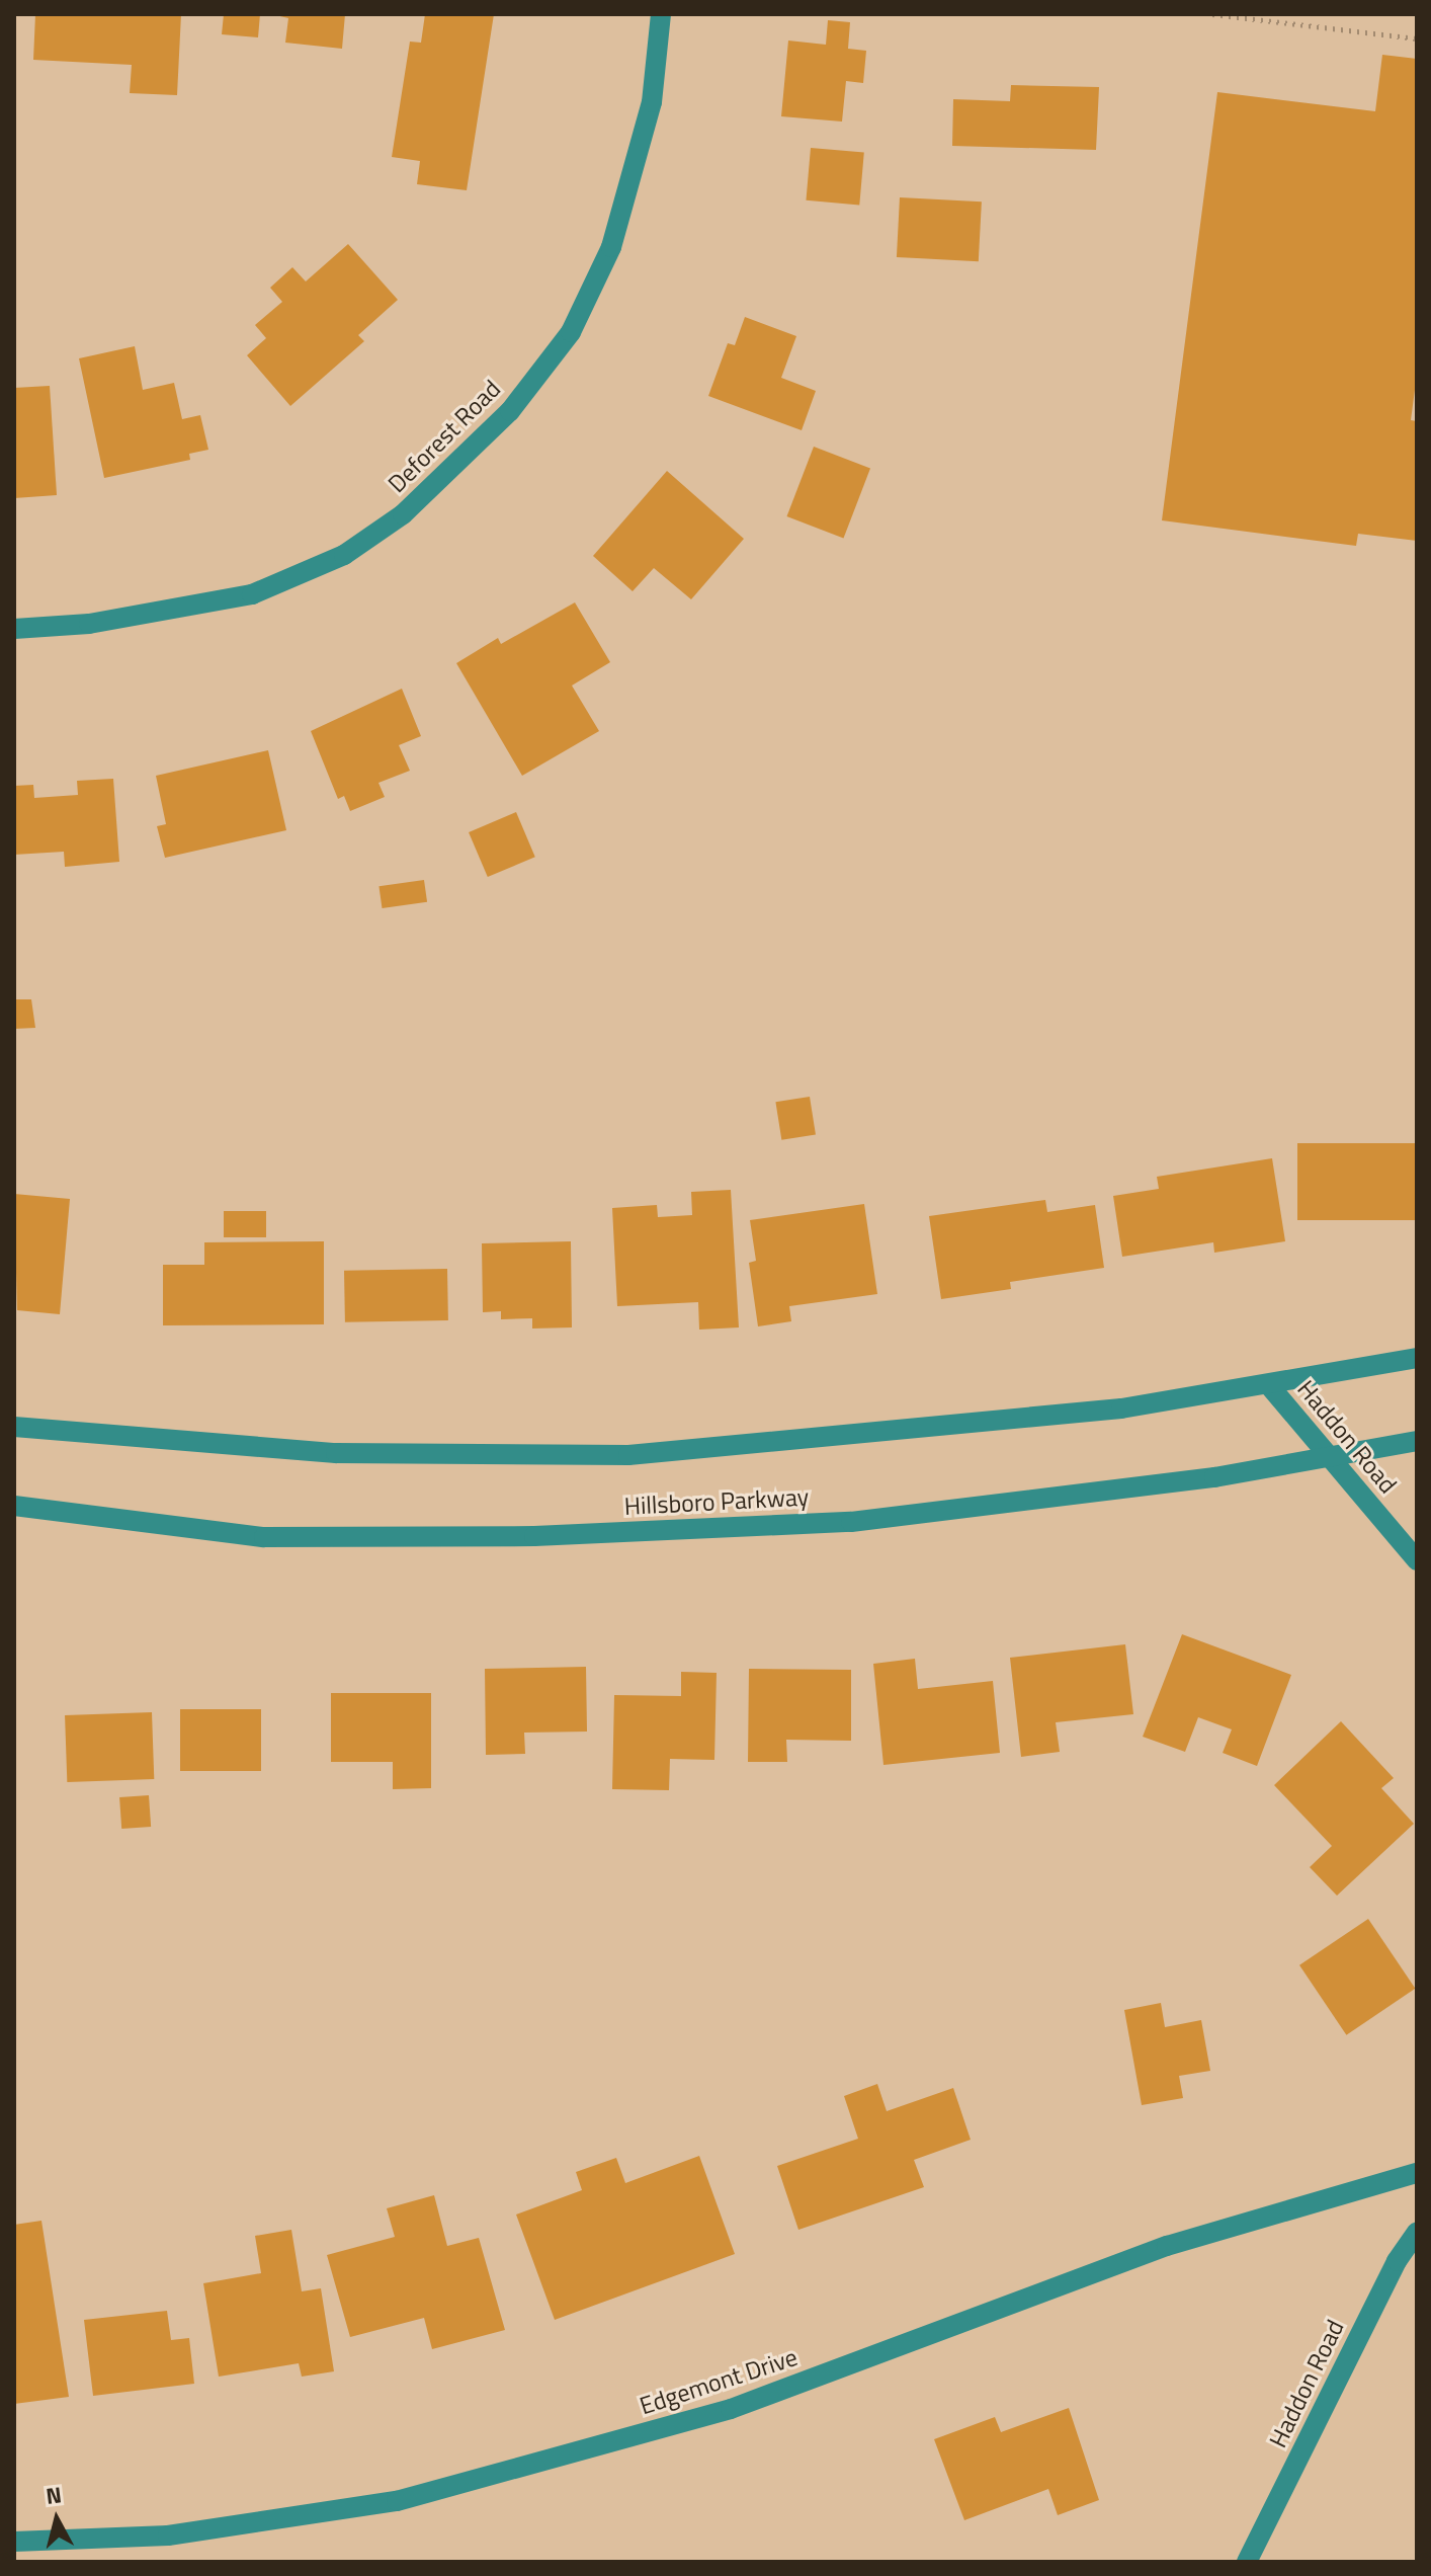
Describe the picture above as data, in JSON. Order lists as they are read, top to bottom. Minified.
{"streets":{"street":["Deforest Road","Haddon Road","Hillsboro Parkway","Edgemont Drive"]},"crossings":[["Haddon Road","Hillsboro Parkway"]],"north":"top"}
